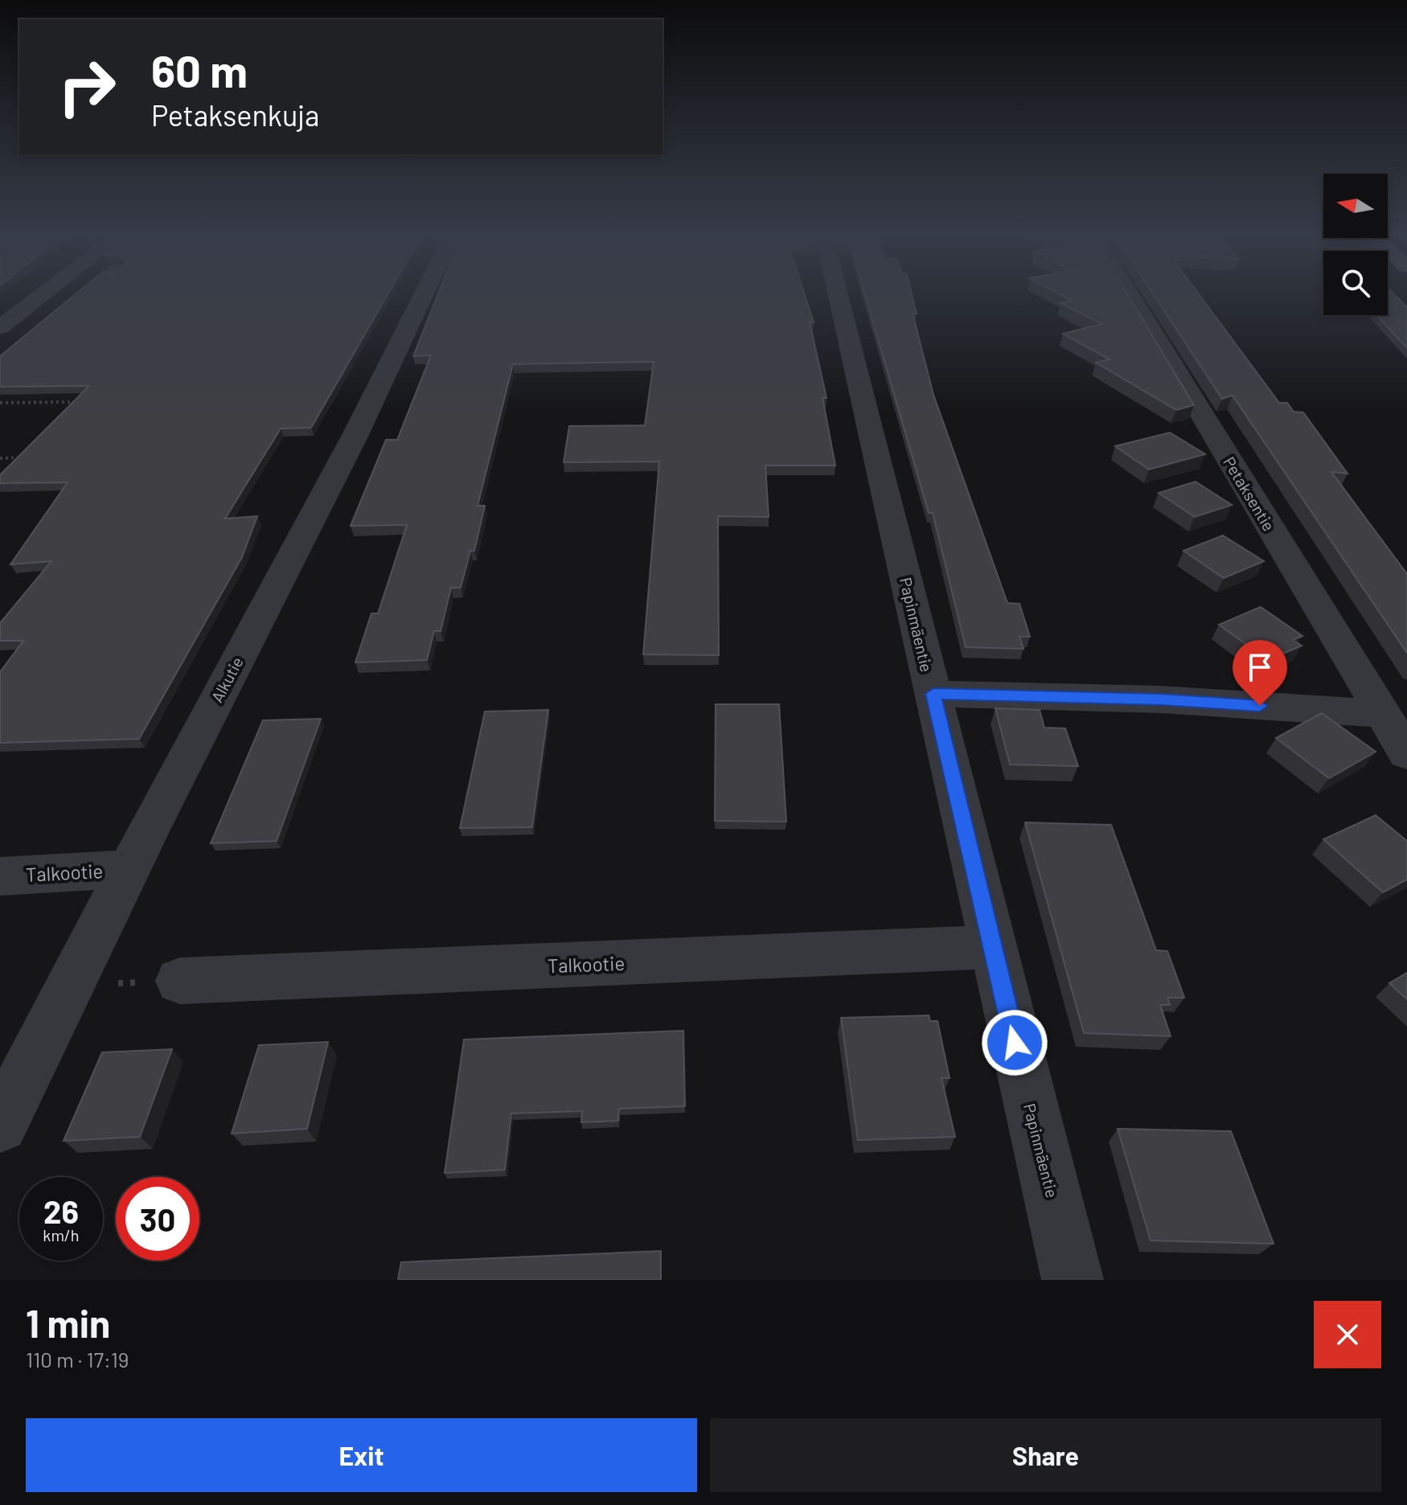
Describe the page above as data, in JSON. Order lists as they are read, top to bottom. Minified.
{"streets":{"street":["Petaksentie","Papinmäentie","Alkutie","Talkootie"]},"crossings":[["Papinmäentie","Talkootie"],["Alkutie","Talkootie"]],"north":"left","page":{"turn":["60 m","Petaksenkuja"],"speed":"26 km/h","limit":"30","heading":["1 min","110 m · 17:19"],"buttons":["Exit","Share"]}}
